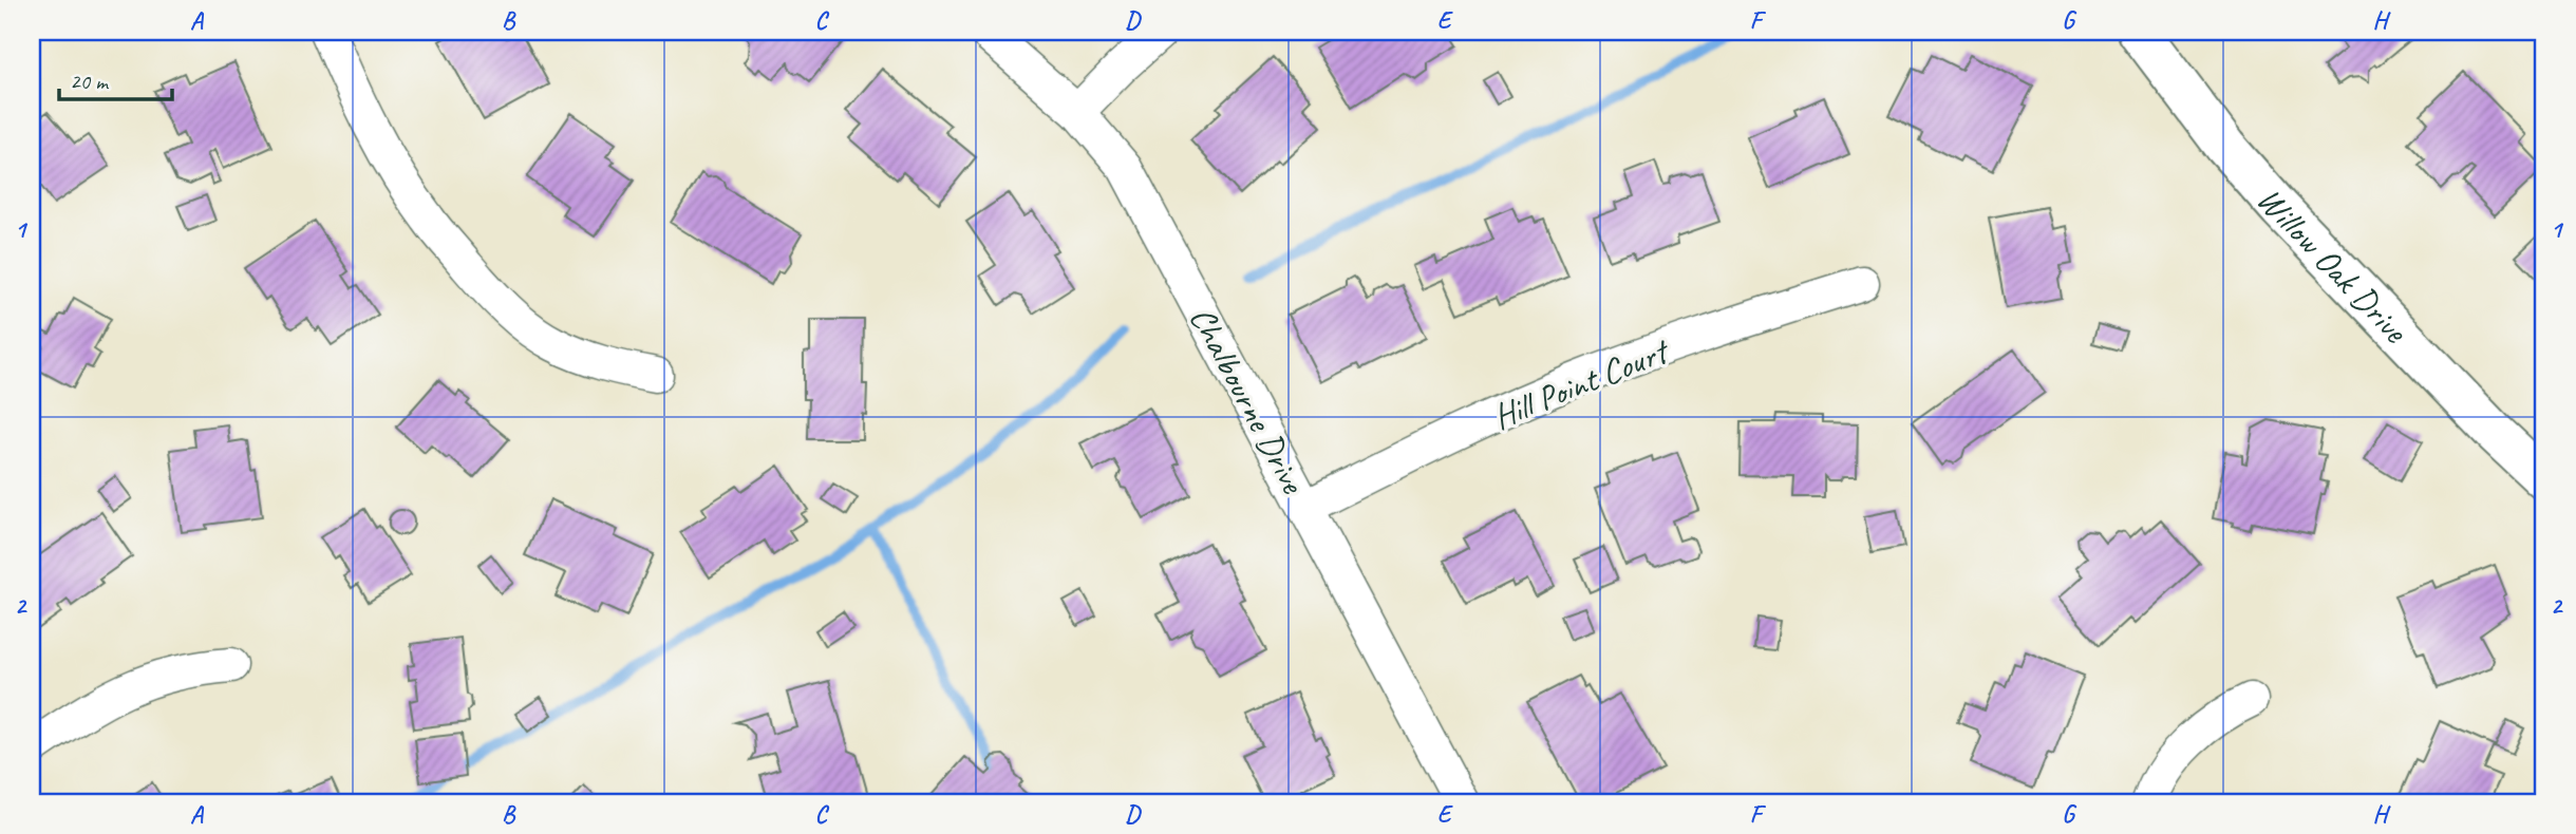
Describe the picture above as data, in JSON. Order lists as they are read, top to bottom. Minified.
{"streets":{"street":["Willow Oak Drive","Hill Point Court","Chalbourne Drive"]},"crossings":[["Hill Point Court","Chalbourne Drive"]],"scale_bar":"20 m","grid":{"columns":["A","B","C","D","E","F","G","H"],"rows":["1","2"]}}
